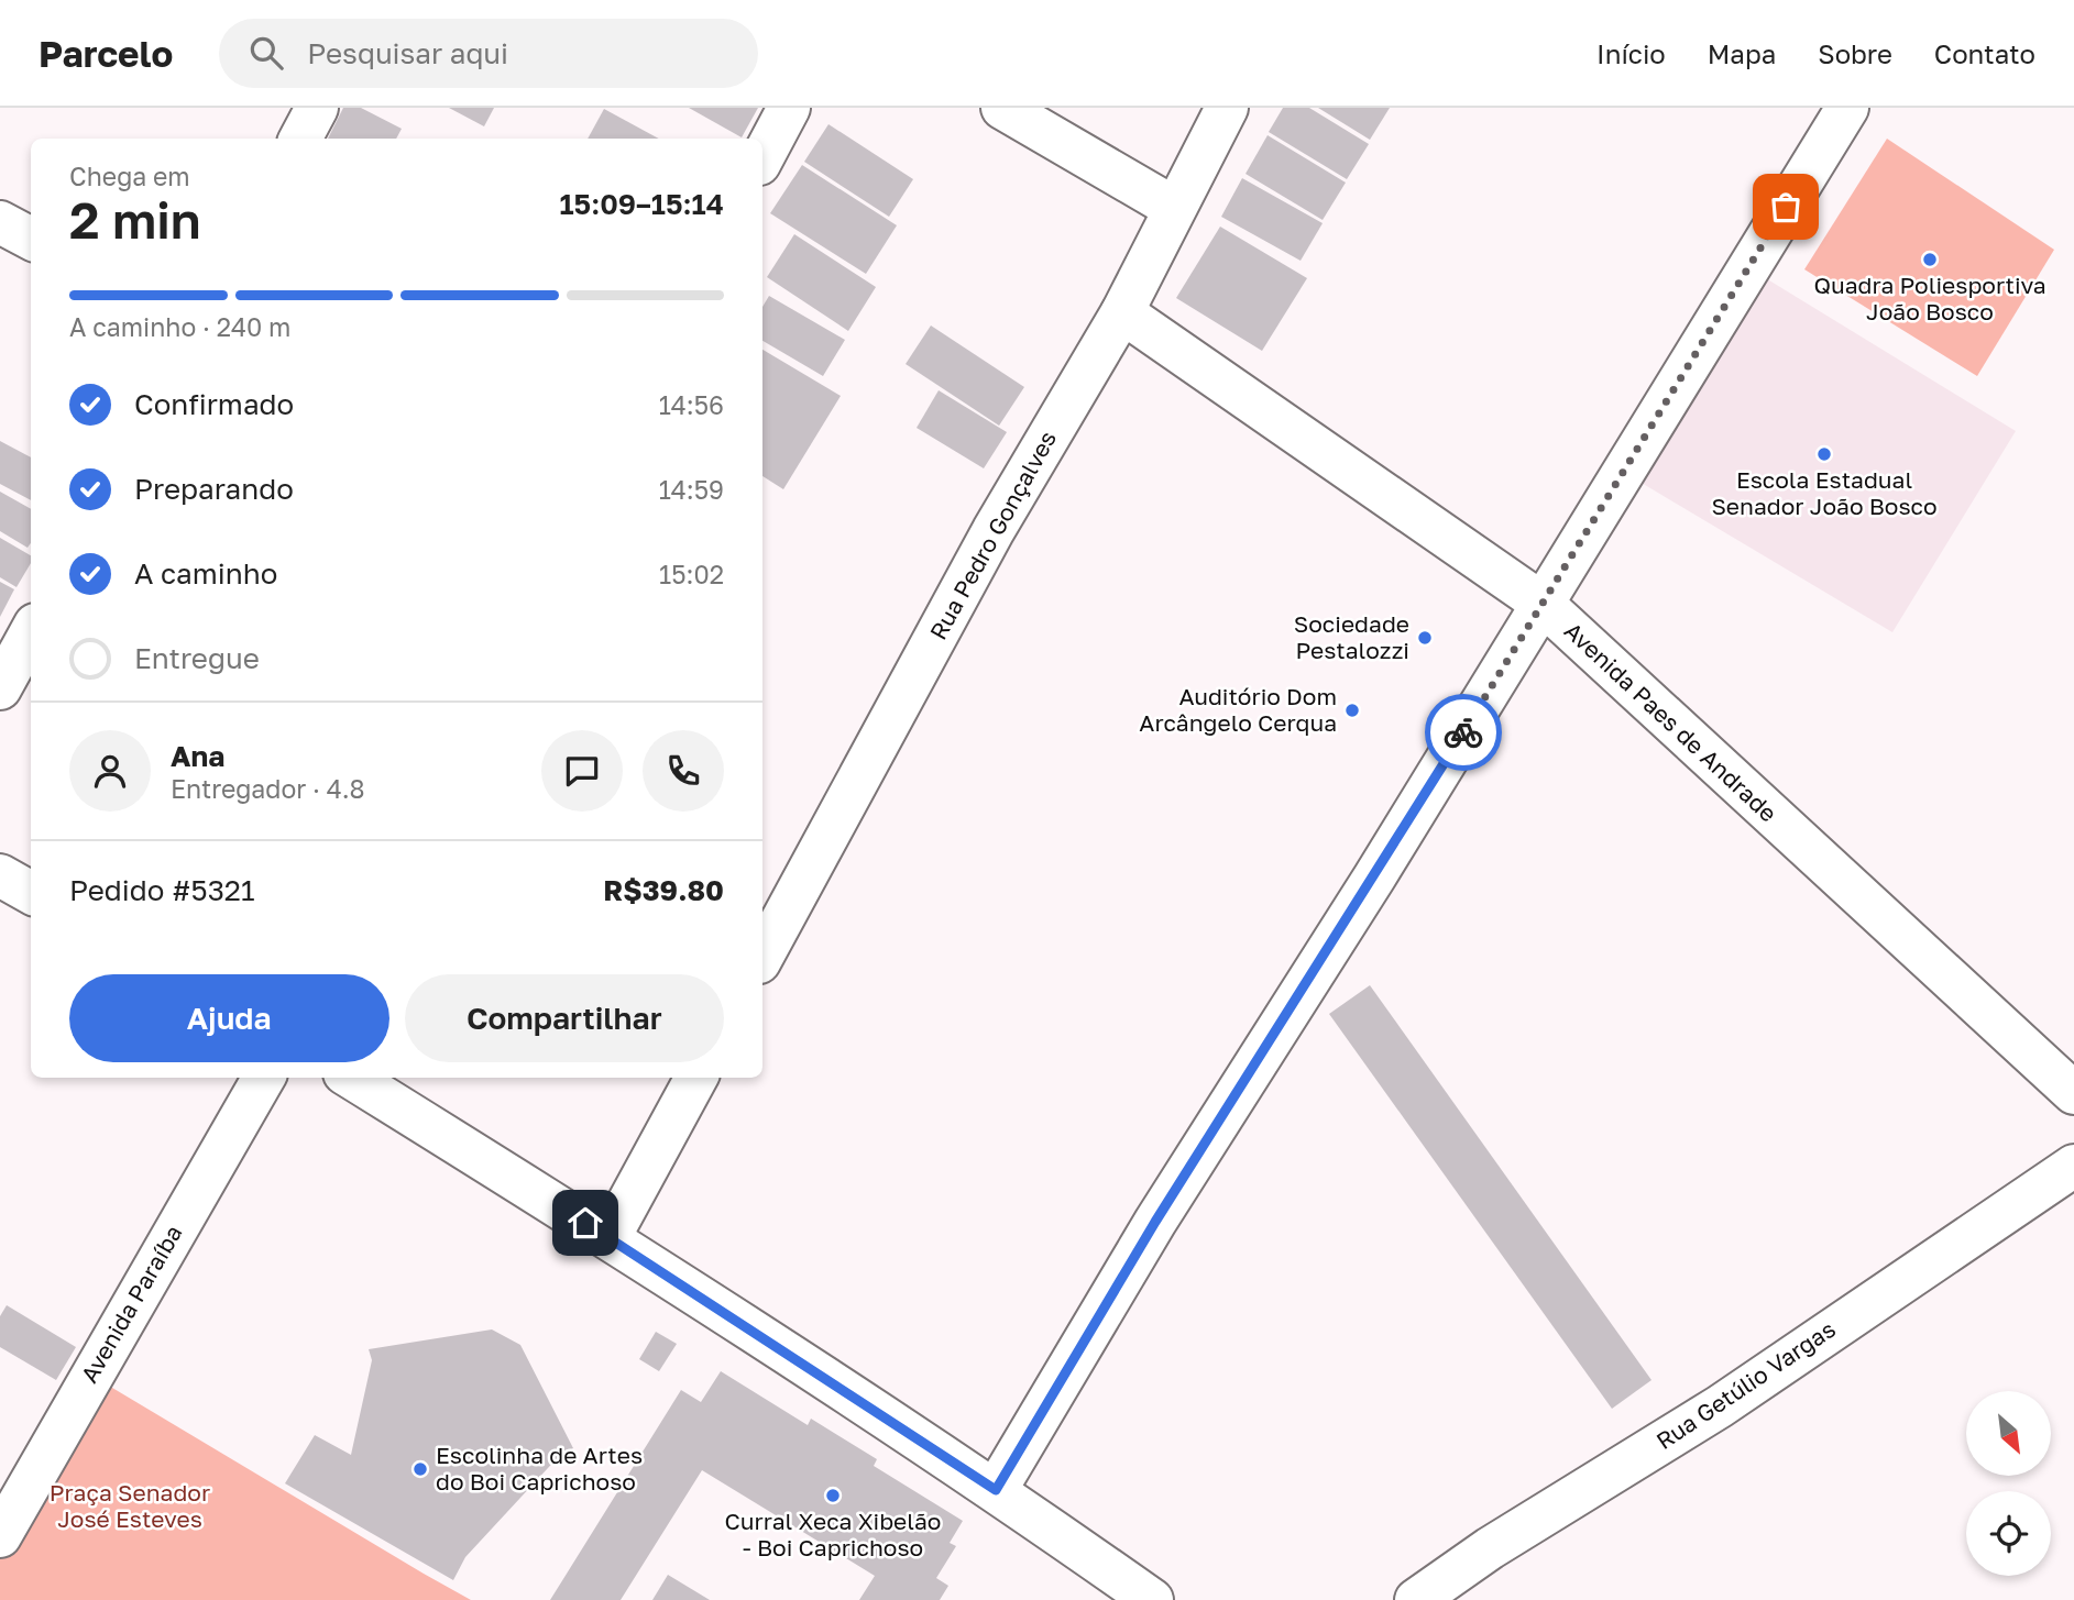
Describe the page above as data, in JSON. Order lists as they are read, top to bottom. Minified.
{"streets":{"street":["Rua Pedro Gonçalves","Avenida Paes de Andrade","Avenida Paraíba","Rua Getúlio Vargas"]},"crossings":[["Rua Pedro Gonçalves","Avenida Paes de Andrade"]],"parks":["Praça Senador José Esteves"],"places":["Quadra Poliesportiva João Bosco","Escola Estadual Senador João Bosco","Sociedade Pestalozzi","Auditório Dom Arcângelo Cerqua","Escolinha de Artes do Boi Caprichoso","Curral Xeca Xibelão - Boi Caprichoso"],"north":"bottom right","page":{"header":"Parcelo","search":"Pesquisar aqui","nav":["Início","Mapa","Sobre","Contato"],"heading":["2 min","Chega em","15:09–15:14"],"panel":["Ana","Entregador · 4.8","Pedido #5321","R$39.80"],"bar":"A caminho · 240 m","list":[["Confirmado","14:56"],["Preparando","14:59"],["A caminho","15:02"],"Entregue"],"buttons":["Ajuda","Compartilhar"]}}
